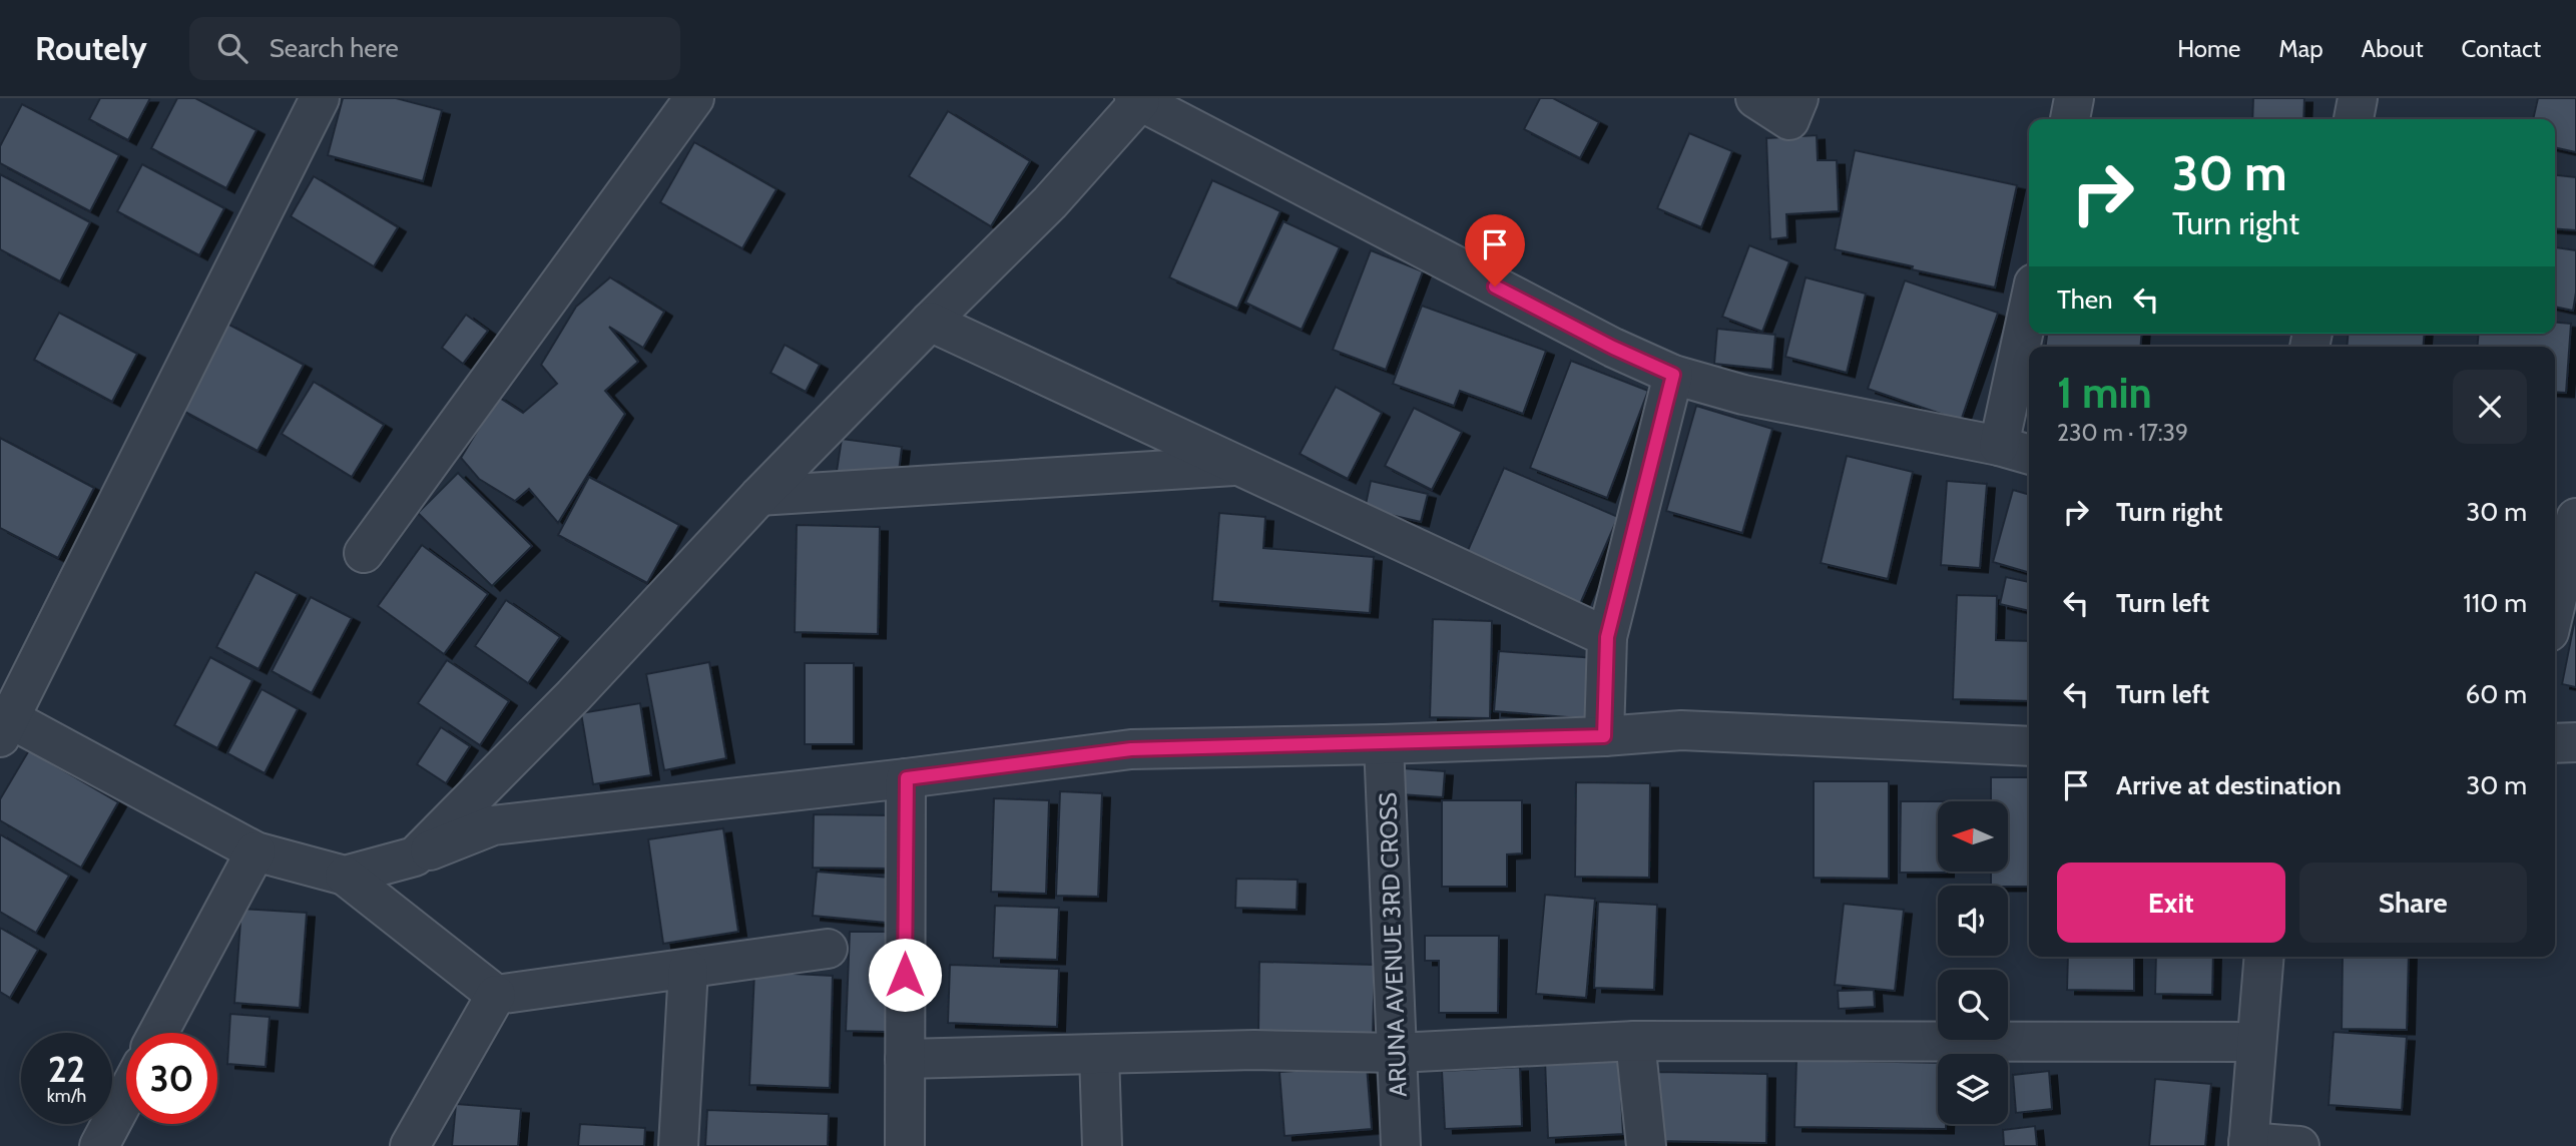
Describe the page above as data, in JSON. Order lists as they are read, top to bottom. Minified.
{"streets":{"street":["ARUNA AVENUE 3RD CROSS"]},"north":"left","page":{"header":"Routely","search":"Search here","nav":["Home","Map","About","Contact"],"turn":["30 m","Turn right"],"then":"Then","heading":["1 min","230 m · 17:39"],"list":[{"name":"Turn right","value":"30 m"},{"name":"Turn left","value":"110 m"},{"name":"Turn left","value":"60 m"},{"name":"Arrive at destination","value":"30 m"}],"buttons":["Exit","Share"],"speed":"22 km/h","limit":"30"}}
